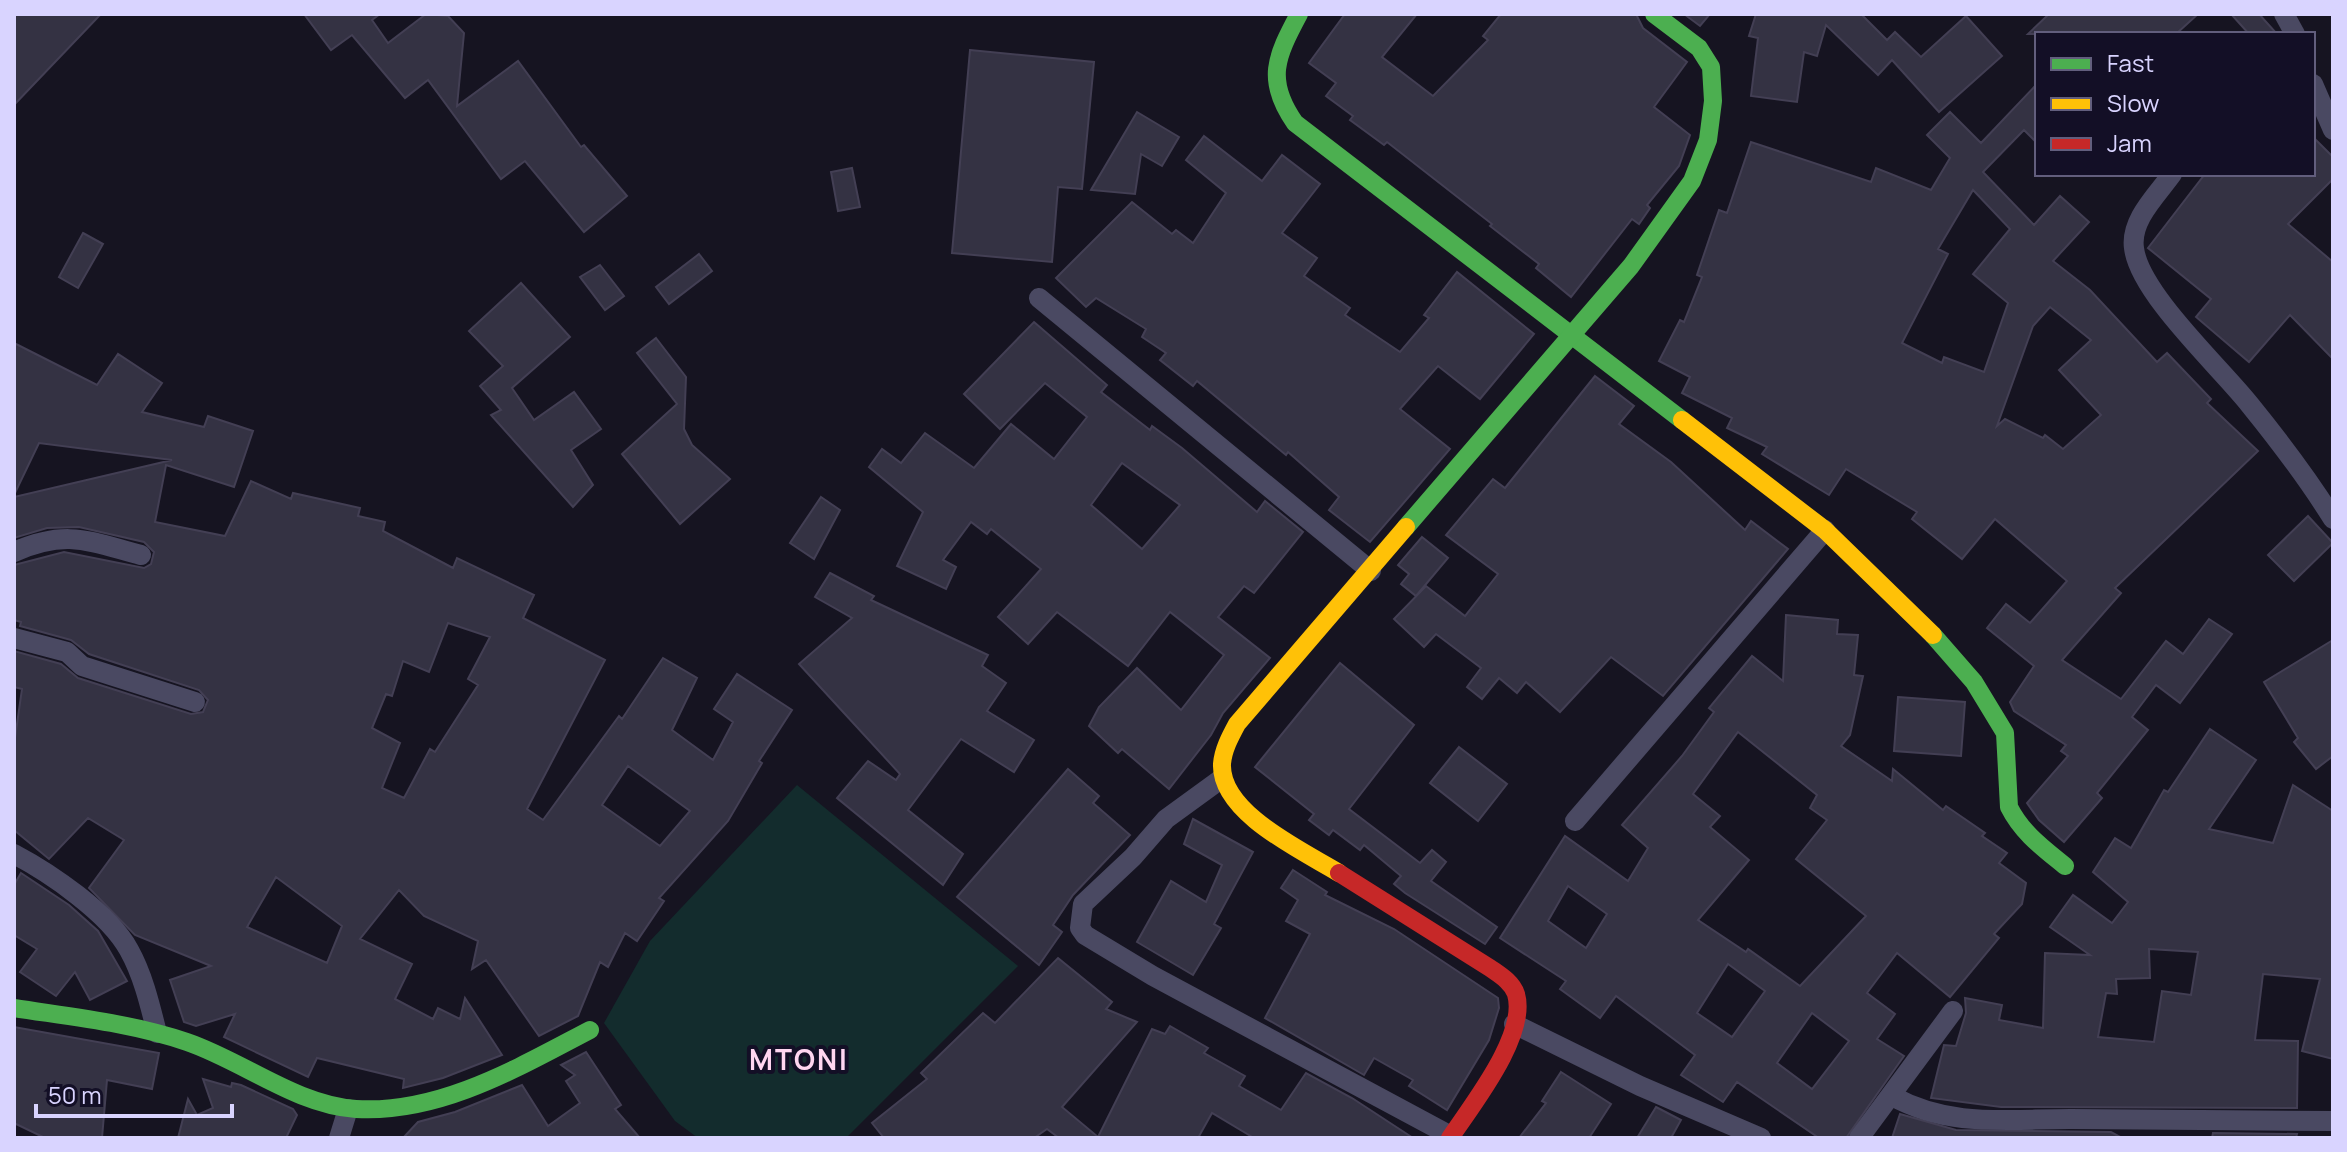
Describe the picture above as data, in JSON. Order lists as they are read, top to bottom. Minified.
{"districts":["MTONI"],"legend":["Fast","Slow","Jam"],"scale_bar":"50 m"}
